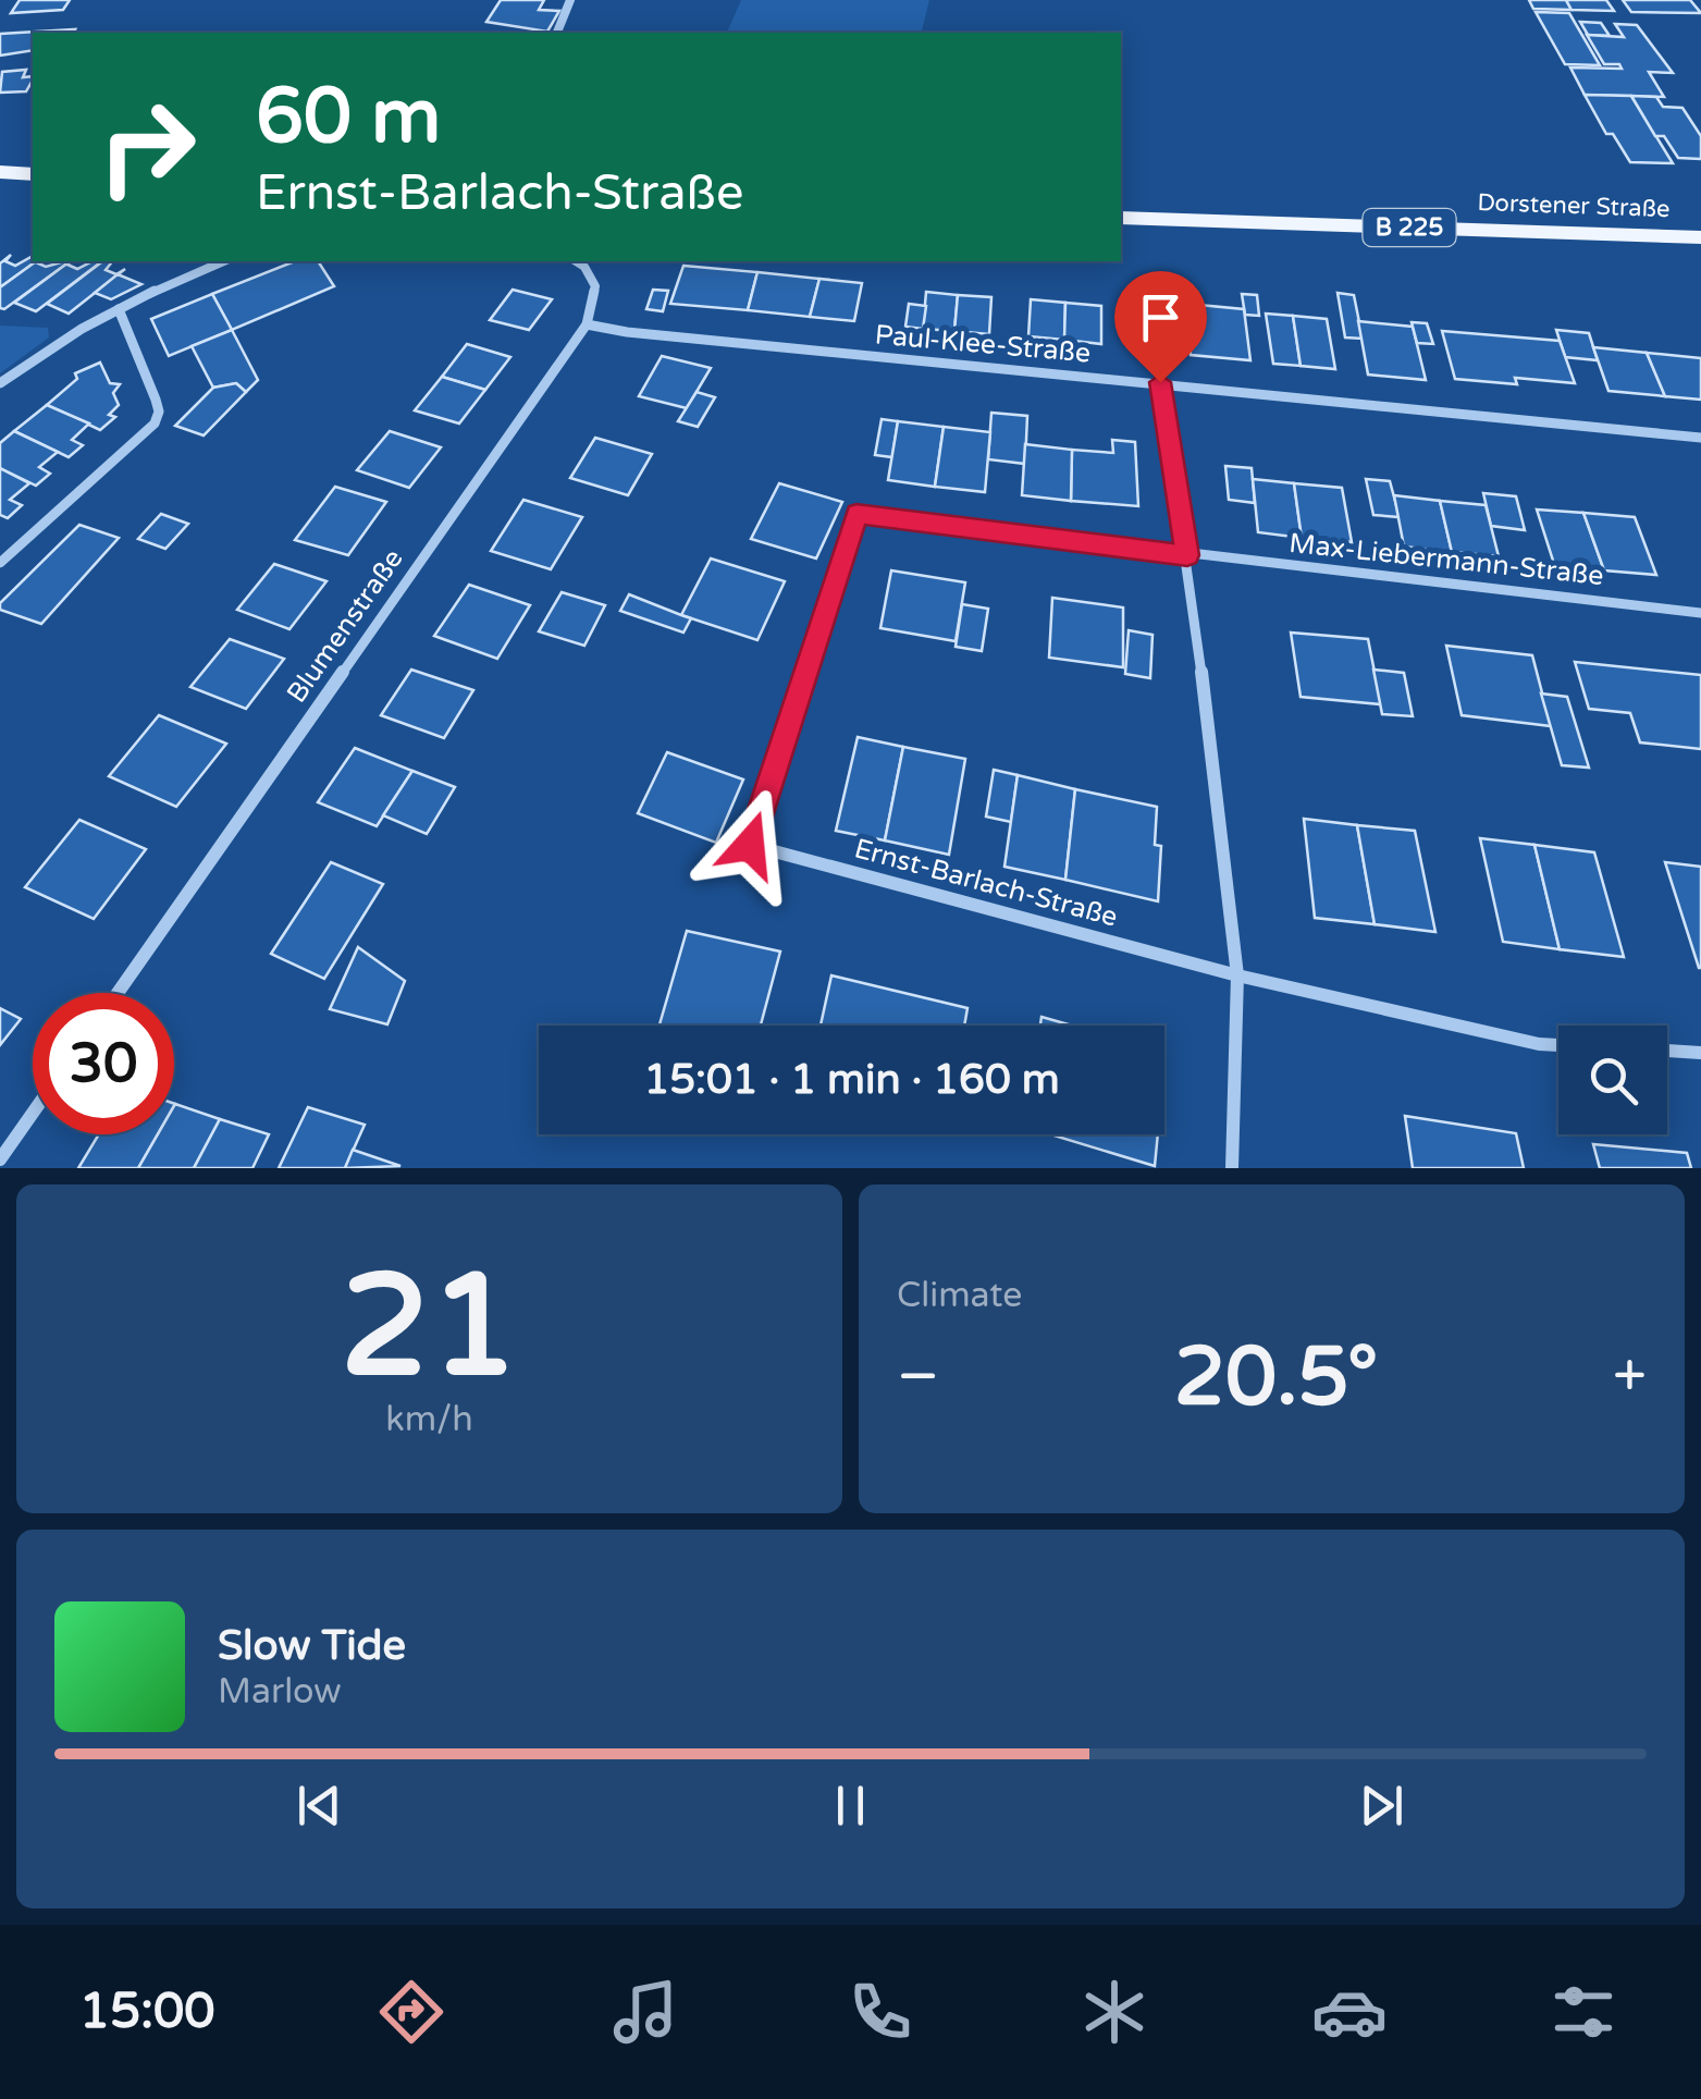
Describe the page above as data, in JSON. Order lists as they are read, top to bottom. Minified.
{"streets":{"main road":["Dorstener Straße","B 225"],"street":["Paul-Klee-Straße","Max-Liebermann-Straße","Blumenstraße","Ernst-Barlach-Straße"]},"crossings":[["Paul-Klee-Straße","Blumenstraße"],["Max-Liebermann-Straße","Ernst-Barlach-Straße"]],"page":{"turn":["60 m","Ernst-Barlach-Straße"],"limit":"30","trip":"15:01 · 1 min · 160 m","tile":[["21","km/h"],"Climate"],"heat":["−","20.5°","+"],"song":["Slow Tide","Marlow"],"tabs":"15:00"}}
